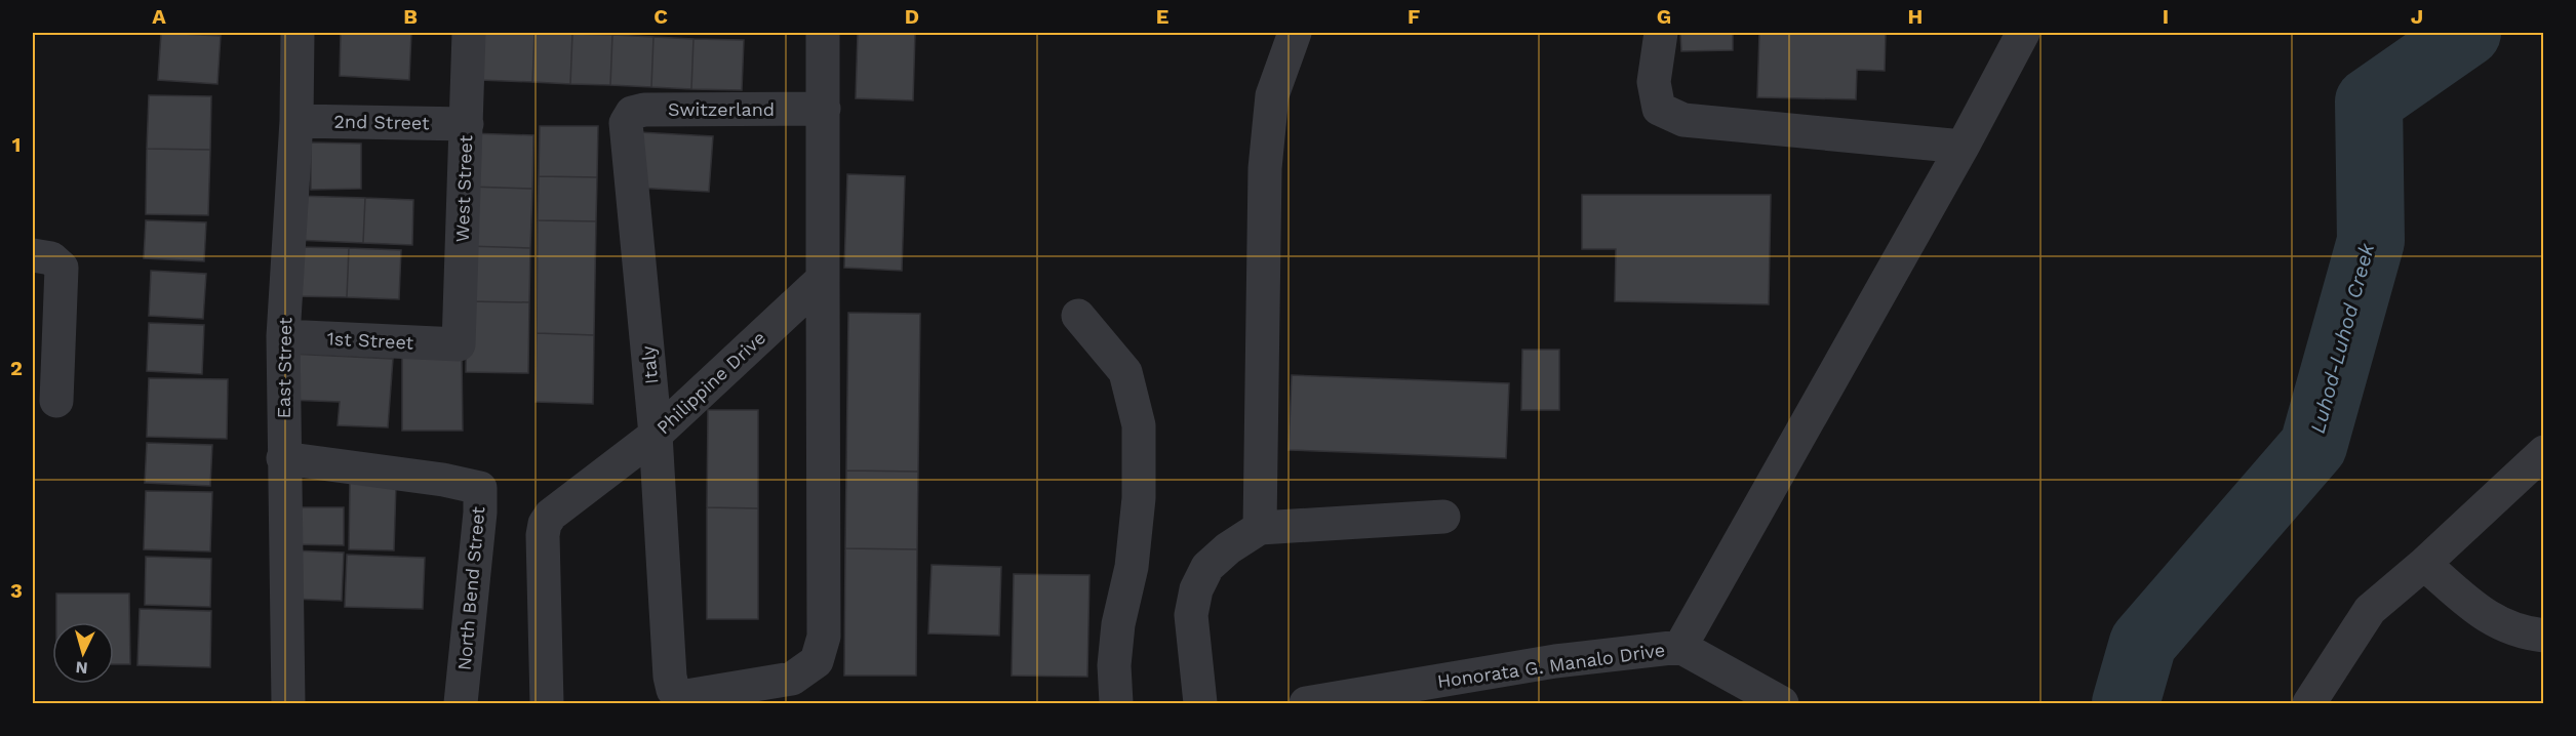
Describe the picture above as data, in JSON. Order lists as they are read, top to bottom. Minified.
{"streets":{"street":["Switzerland","2nd Street","West Street","1st Street","Italy","East Street","Philippine Drive","North Bend Street","Honorata G. Manalo Drive"]},"crossings":[["Switzerland","Italy"],["2nd Street","West Street"],["2nd Street","East Street"],["West Street","1st Street"],["1st Street","East Street"],["Italy","Philippine Drive"],["East Street","North Bend Street"]],"water":["Luhod-Luhod Creek"],"north":"bottom","grid":{"columns":["A","B","C","D","E","F","G","H","I","J"],"rows":["1","2","3"]}}
